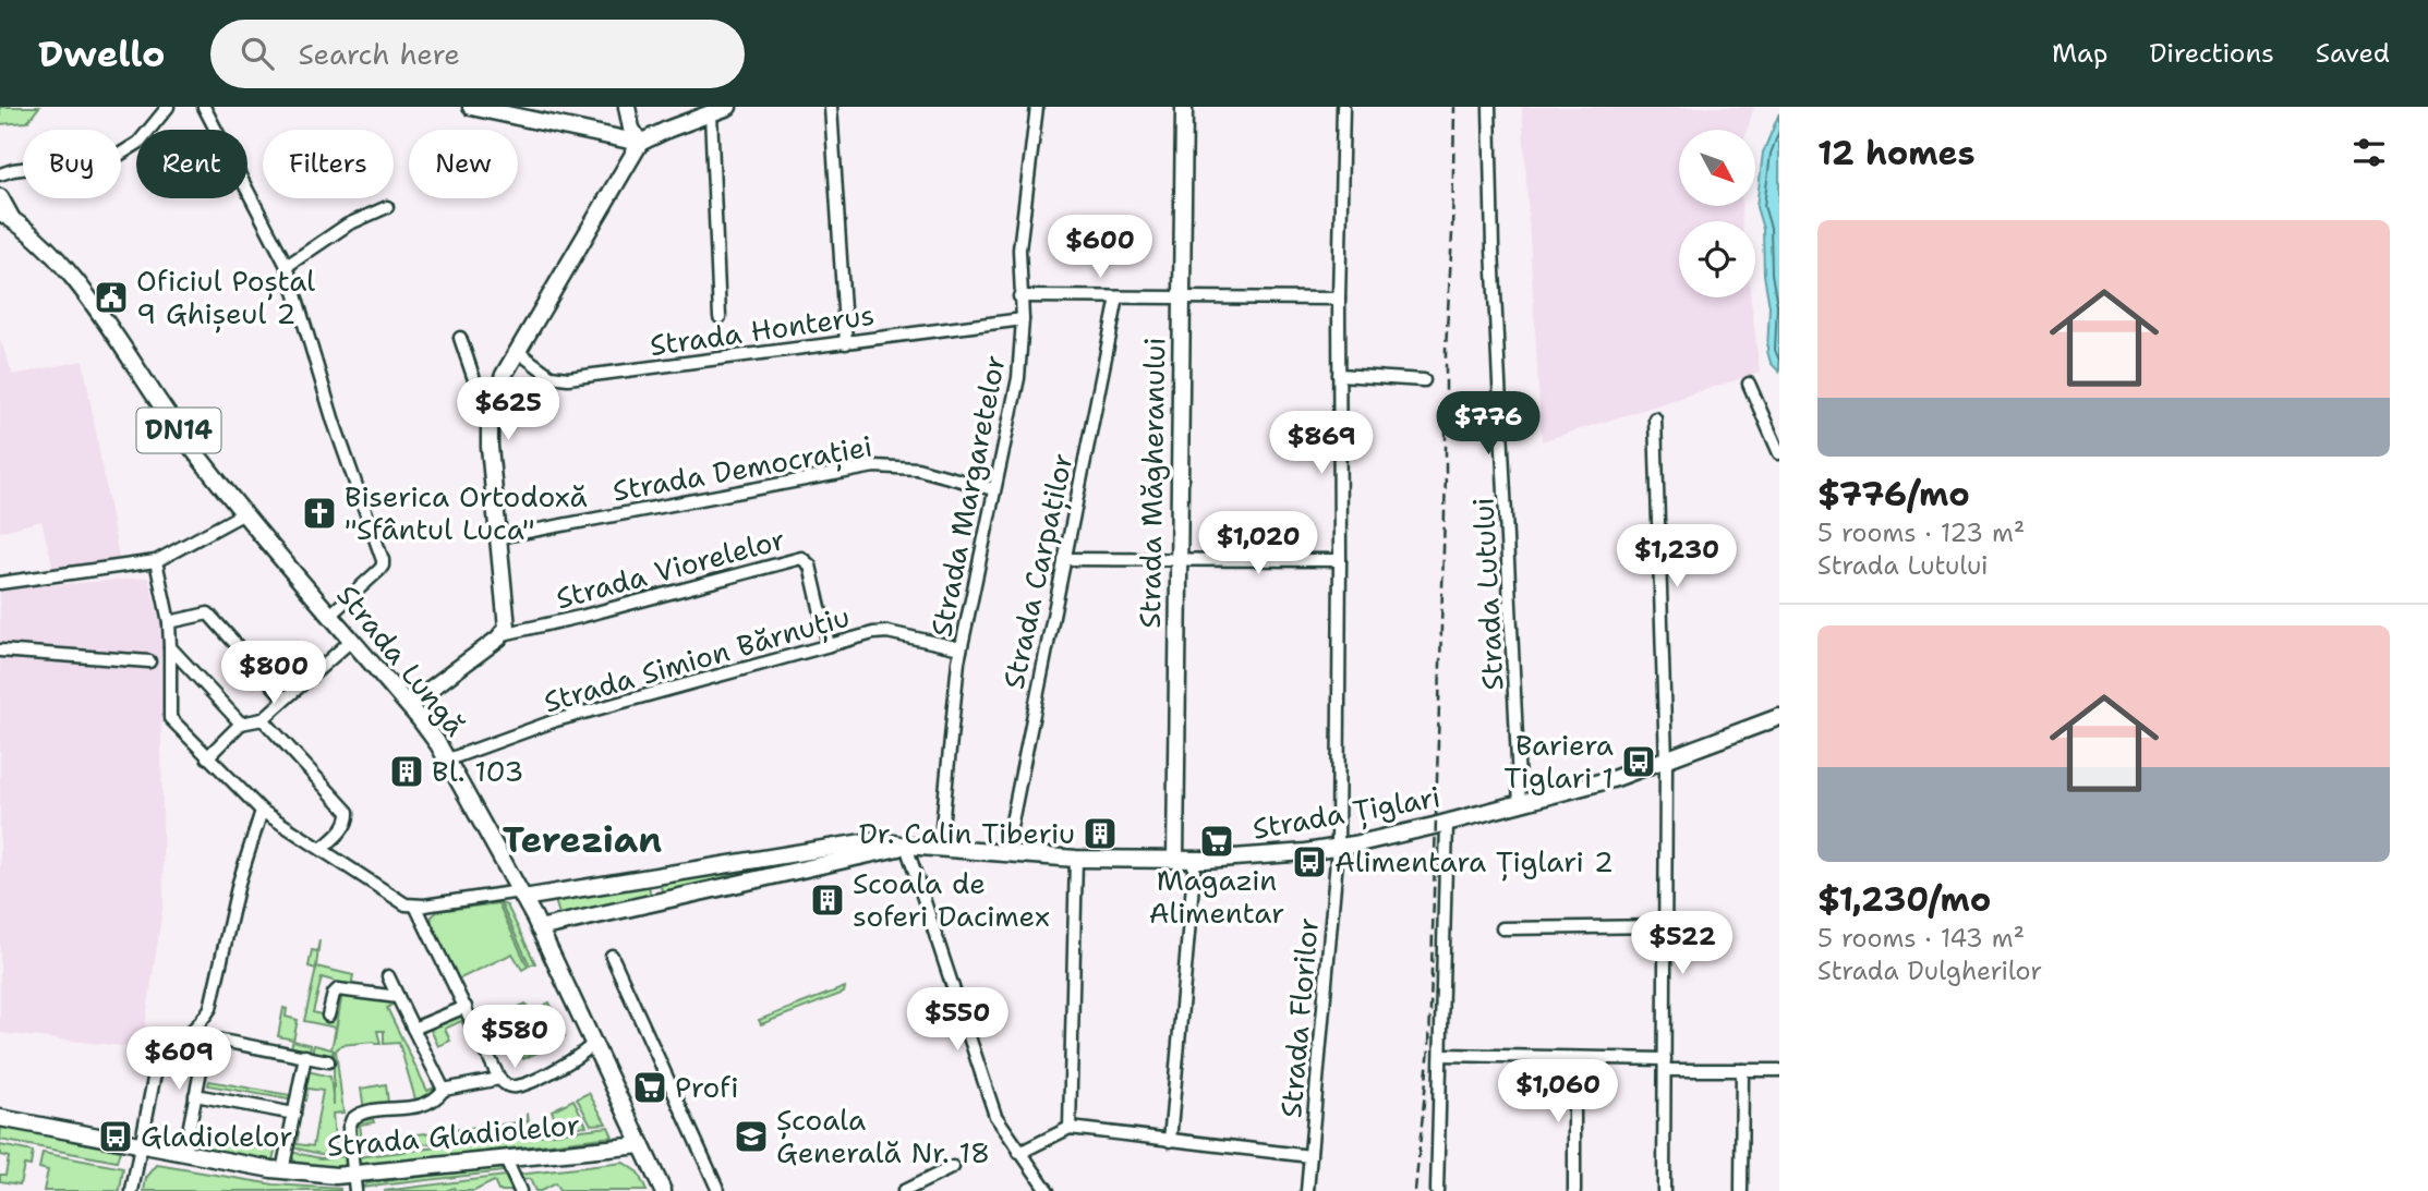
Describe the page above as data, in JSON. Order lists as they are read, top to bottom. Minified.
{"streets":{"street":["Strada Honterus","DN14","Strada Democrației","Strada Măgheranului","Strada Margaretelor","Strada Viorelelor","Strada Carpaților","Strada Lutului","Strada Simion Bărnuțiu","Strada Lungă","Strada Țiglari","Strada Florilor","Strada Gladiolelor"]},"crossings":[["Strada Honterus","Strada Margaretelor"],["Strada Democrației","Strada Margaretelor"],["Strada Măgheranului","Strada Țiglari"],["Strada Margaretelor","Strada Simion Bărnuțiu"],["Strada Margaretelor","Strada Țiglari"],["Strada Viorelelor","Strada Simion Bărnuțiu"],["Strada Carpaților","Strada Țiglari"],["Strada Lutului","Strada Țiglari"],["Strada Simion Bărnuțiu","Strada Lungă"],["Strada Lungă","Strada Țiglari"],["Strada Lungă","Strada Gladiolelor"],["Strada Țiglari","Strada Florilor"]],"districts":["Terezian"],"places":{"public building":["Oficiul Poștal 9 Ghișeul 2"],"church":["Biserica Ortodoxă \"Sfântul Luca\""],"bus stop":["Bariera Tiglari 1","Alimentara Țiglari 2","Gladiolelor"],"building":["Bl. 103","Dr. Calin Tiberiu","Scoala de soferi Dacimex"],"supermarket":["Magazin Alimentar","Profi"],"school or university":["Școala Generală Nr. 18"]},"north":"bottom right","page":{"header":"Dwello","search":"Search here","nav":["Map","Directions","Saved"],"heading":"12 homes","chip":["Buy","Rent","Filters","New"],"list":[{"name":"$776/mo","note":"5 rooms · 123 m² · Strada Lutului"},{"name":"$1,230/mo","note":"5 rooms · 143 m² · Strada Dulgherilor"}],"price":["$600","$625","$776","$869","$1,020","$1,230","$800","$522","$550","$580","$609","$1,060"]}}
